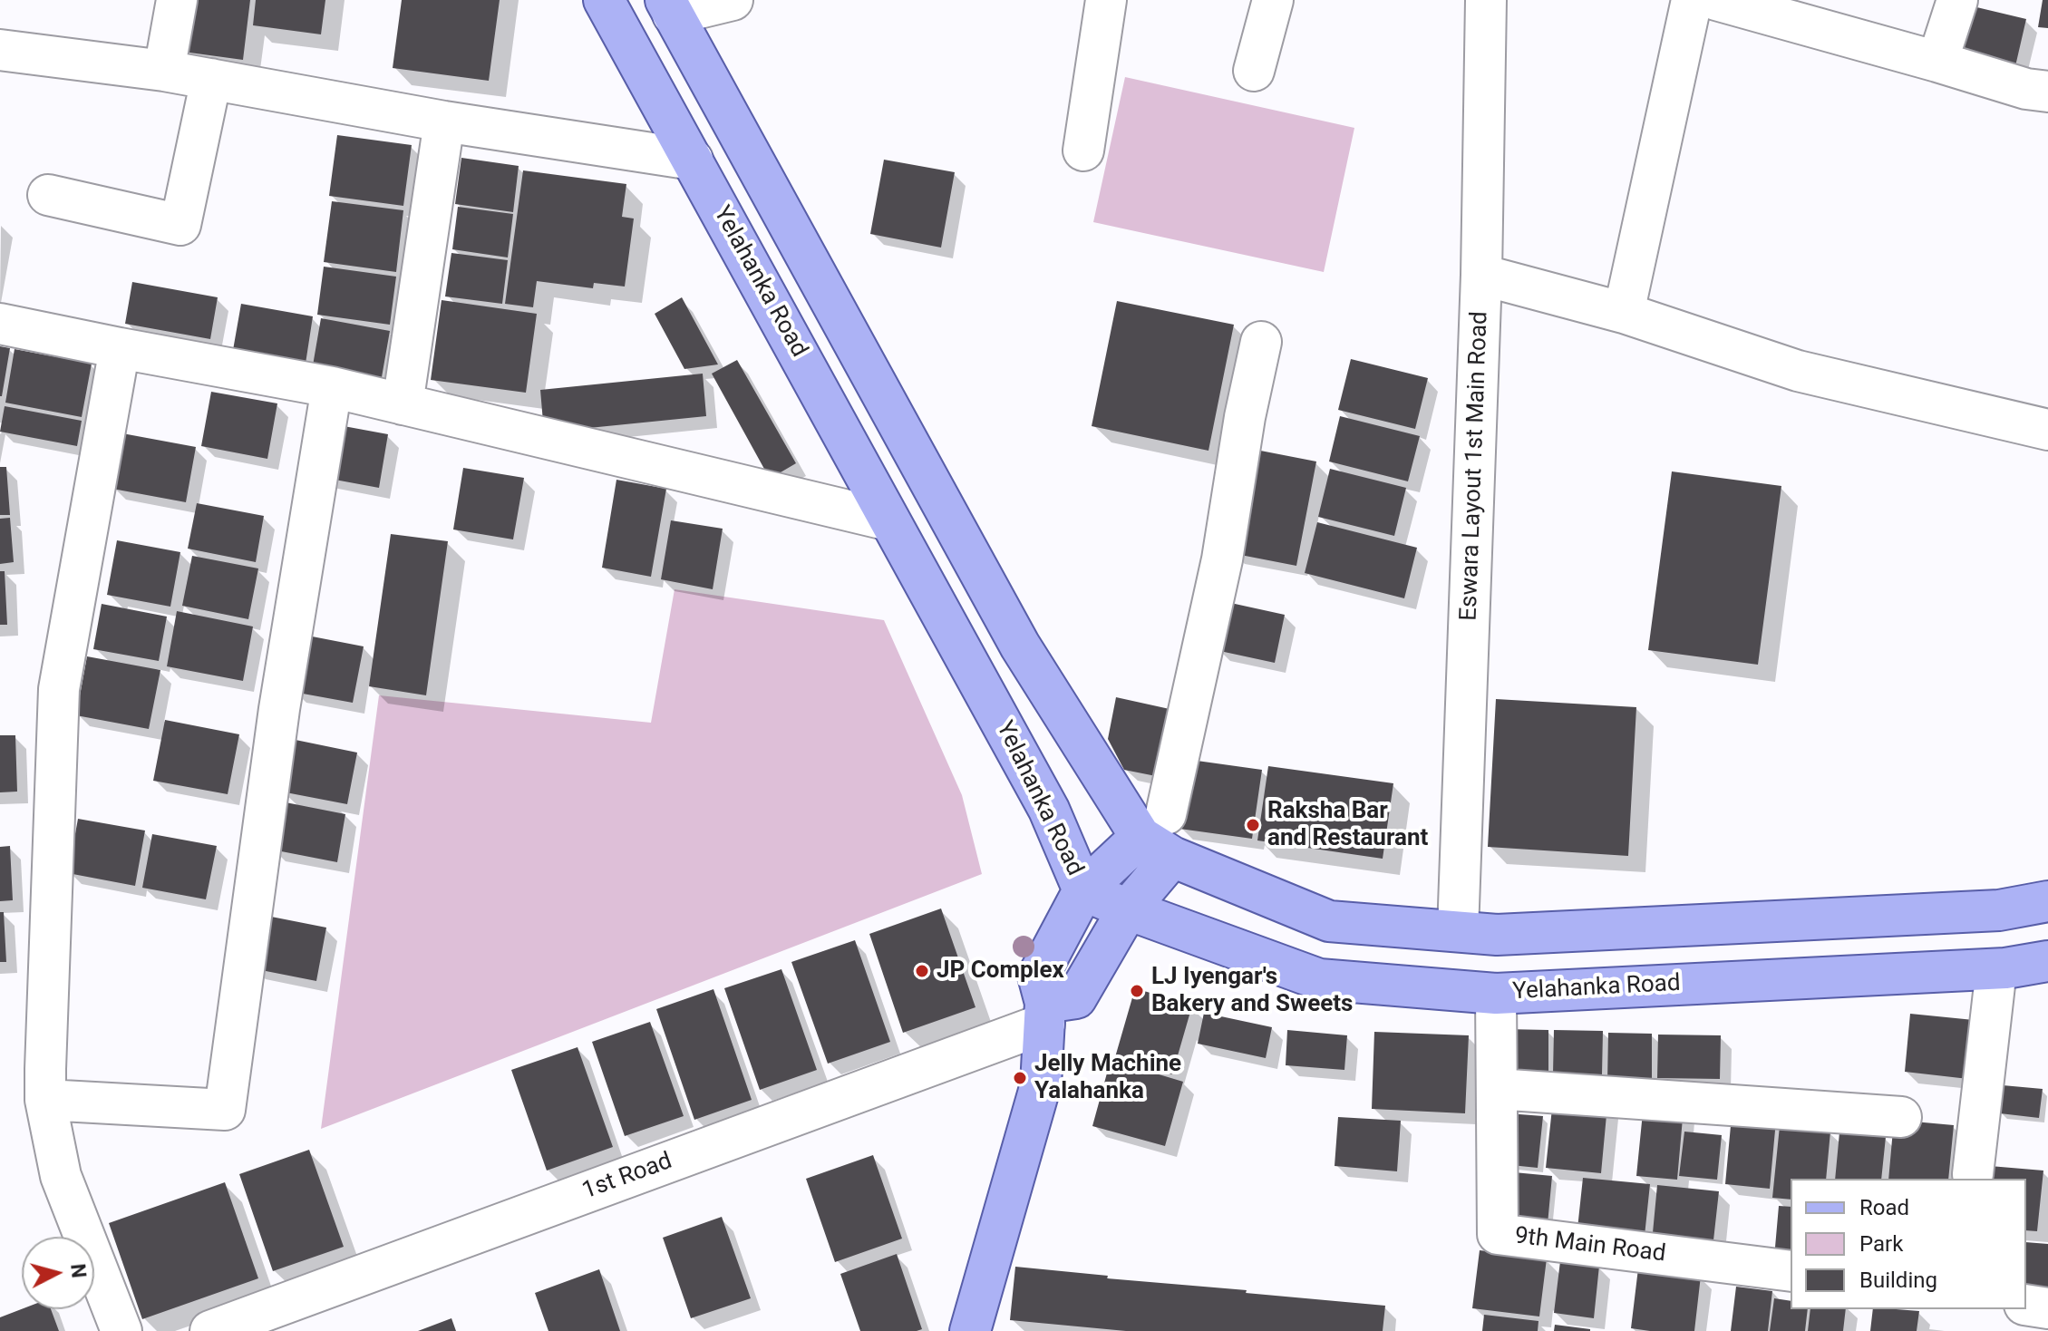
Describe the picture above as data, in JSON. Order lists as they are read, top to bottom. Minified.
{"streets":{"main road":["Yelahanka Road"],"street":["Eswara Layout 1st Main Road","1st Road","9th Main Road"]},"crossings":[["Yelahanka Road","9th Main Road"]],"places":["Raksha Bar and Restaurant","JP Complex","LJ Iyengar's Bakery and Sweets","Jelly Machine Yalahanka"],"legend":["Road","Park","Building"],"north":"right"}
